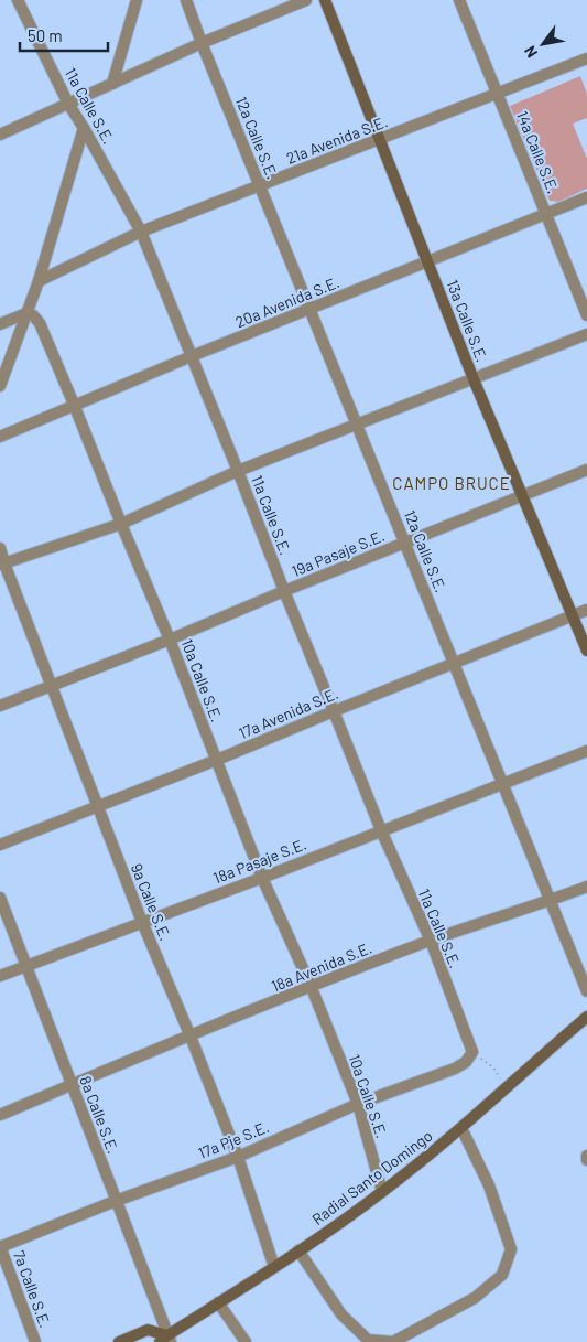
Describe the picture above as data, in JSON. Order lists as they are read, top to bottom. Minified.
{"streets":{"street":["11a Calle S.E.","12a Calle S.E.","21a Avenida S.E.","14a Calle S.E.","20a Avenida S.E.","13a Calle S.E.","19a Pasaje S.E.","10a Calle S.E.","17a Avenida S.E.","18a Pasaje S.E.","9a Calle S.E.","18a Avenida S.E.","8a Calle S.E.","17a Pje S.E.","Radial Santo Domingo","7a Calle S.E."]},"crossings":[["11a Calle S.E.","21a Avenida S.E."],["11a Calle S.E.","20a Avenida S.E."],["11a Calle S.E.","19a Pasaje S.E."],["11a Calle S.E.","17a Avenida S.E."],["11a Calle S.E.","18a Pasaje S.E."],["11a Calle S.E.","18a Avenida S.E."],["11a Calle S.E.","17a Pje S.E."],["12a Calle S.E.","21a Avenida S.E."],["12a Calle S.E.","20a Avenida S.E."],["12a Calle S.E.","19a Pasaje S.E."],["12a Calle S.E.","17a Avenida S.E."],["12a Calle S.E.","18a Pasaje S.E."],["12a Calle S.E.","18a Avenida S.E."],["21a Avenida S.E.","14a Calle S.E."],["21a Avenida S.E.","13a Calle S.E."],["14a Calle S.E.","20a Avenida S.E."],["20a Avenida S.E.","13a Calle S.E."],["20a Avenida S.E.","10a Calle S.E."],["13a Calle S.E.","19a Pasaje S.E."],["13a Calle S.E.","17a Avenida S.E."],["10a Calle S.E.","17a Avenida S.E."],["10a Calle S.E.","18a Pasaje S.E."],["10a Calle S.E.","18a Avenida S.E."],["10a Calle S.E.","17a Pje S.E."],["10a Calle S.E.","Radial Santo Domingo"],["17a Avenida S.E.","9a Calle S.E."],["18a Pasaje S.E.","9a Calle S.E."],["18a Pasaje S.E.","8a Calle S.E."],["9a Calle S.E.","18a Avenida S.E."],["9a Calle S.E.","17a Pje S.E."],["9a Calle S.E.","Radial Santo Domingo"],["18a Avenida S.E.","8a Calle S.E."],["8a Calle S.E.","17a Pje S.E."],["8a Calle S.E.","Radial Santo Domingo"],["17a Pje S.E.","7a Calle S.E."]],"districts":["CAMPO BRUCE"],"scale_bar":"50 m","north":"bottom left"}
